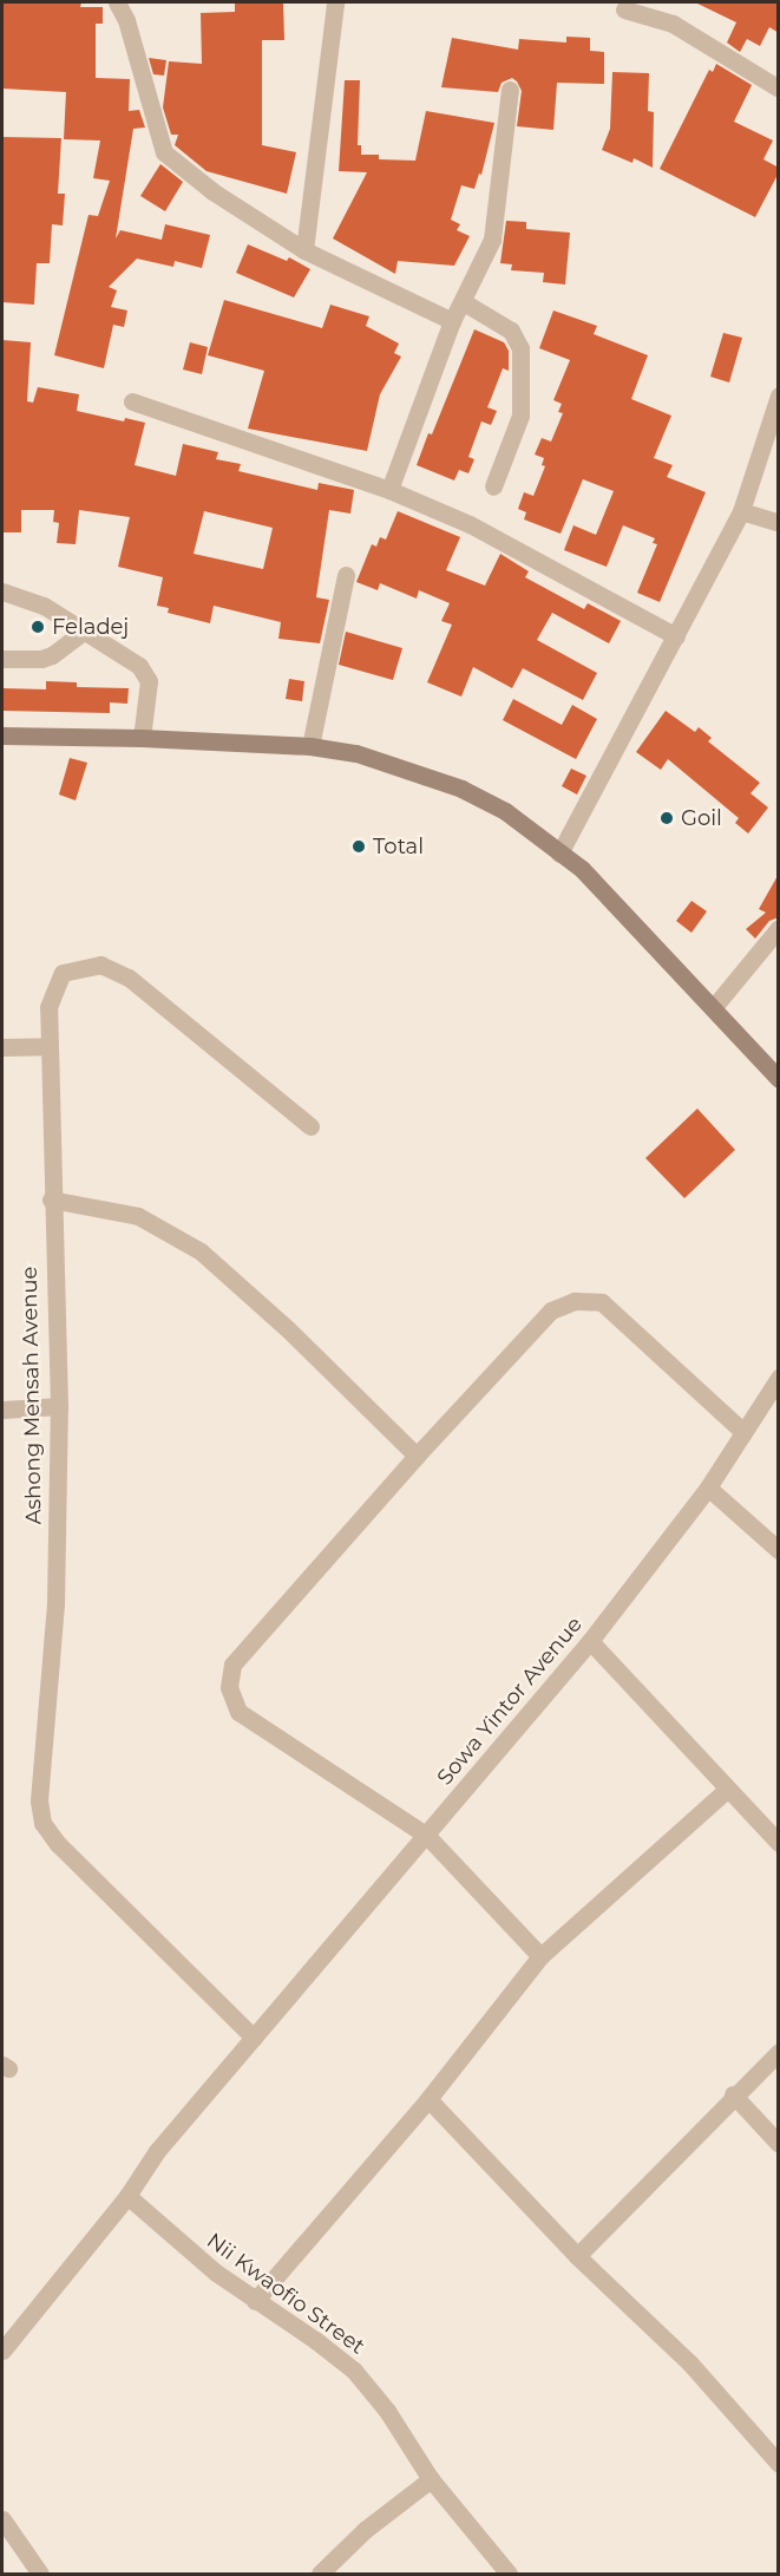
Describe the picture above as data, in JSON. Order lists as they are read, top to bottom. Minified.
{"streets":{"street":["Ashong Mensah Avenue","Sowa Yintor Avenue","Nii Kwaofio Street"]},"crossings":[["Ashong Mensah Avenue","Sowa Yintor Avenue"],["Sowa Yintor Avenue","Nii Kwaofio Street"]],"places":["Feladej","Goil","Total"]}
